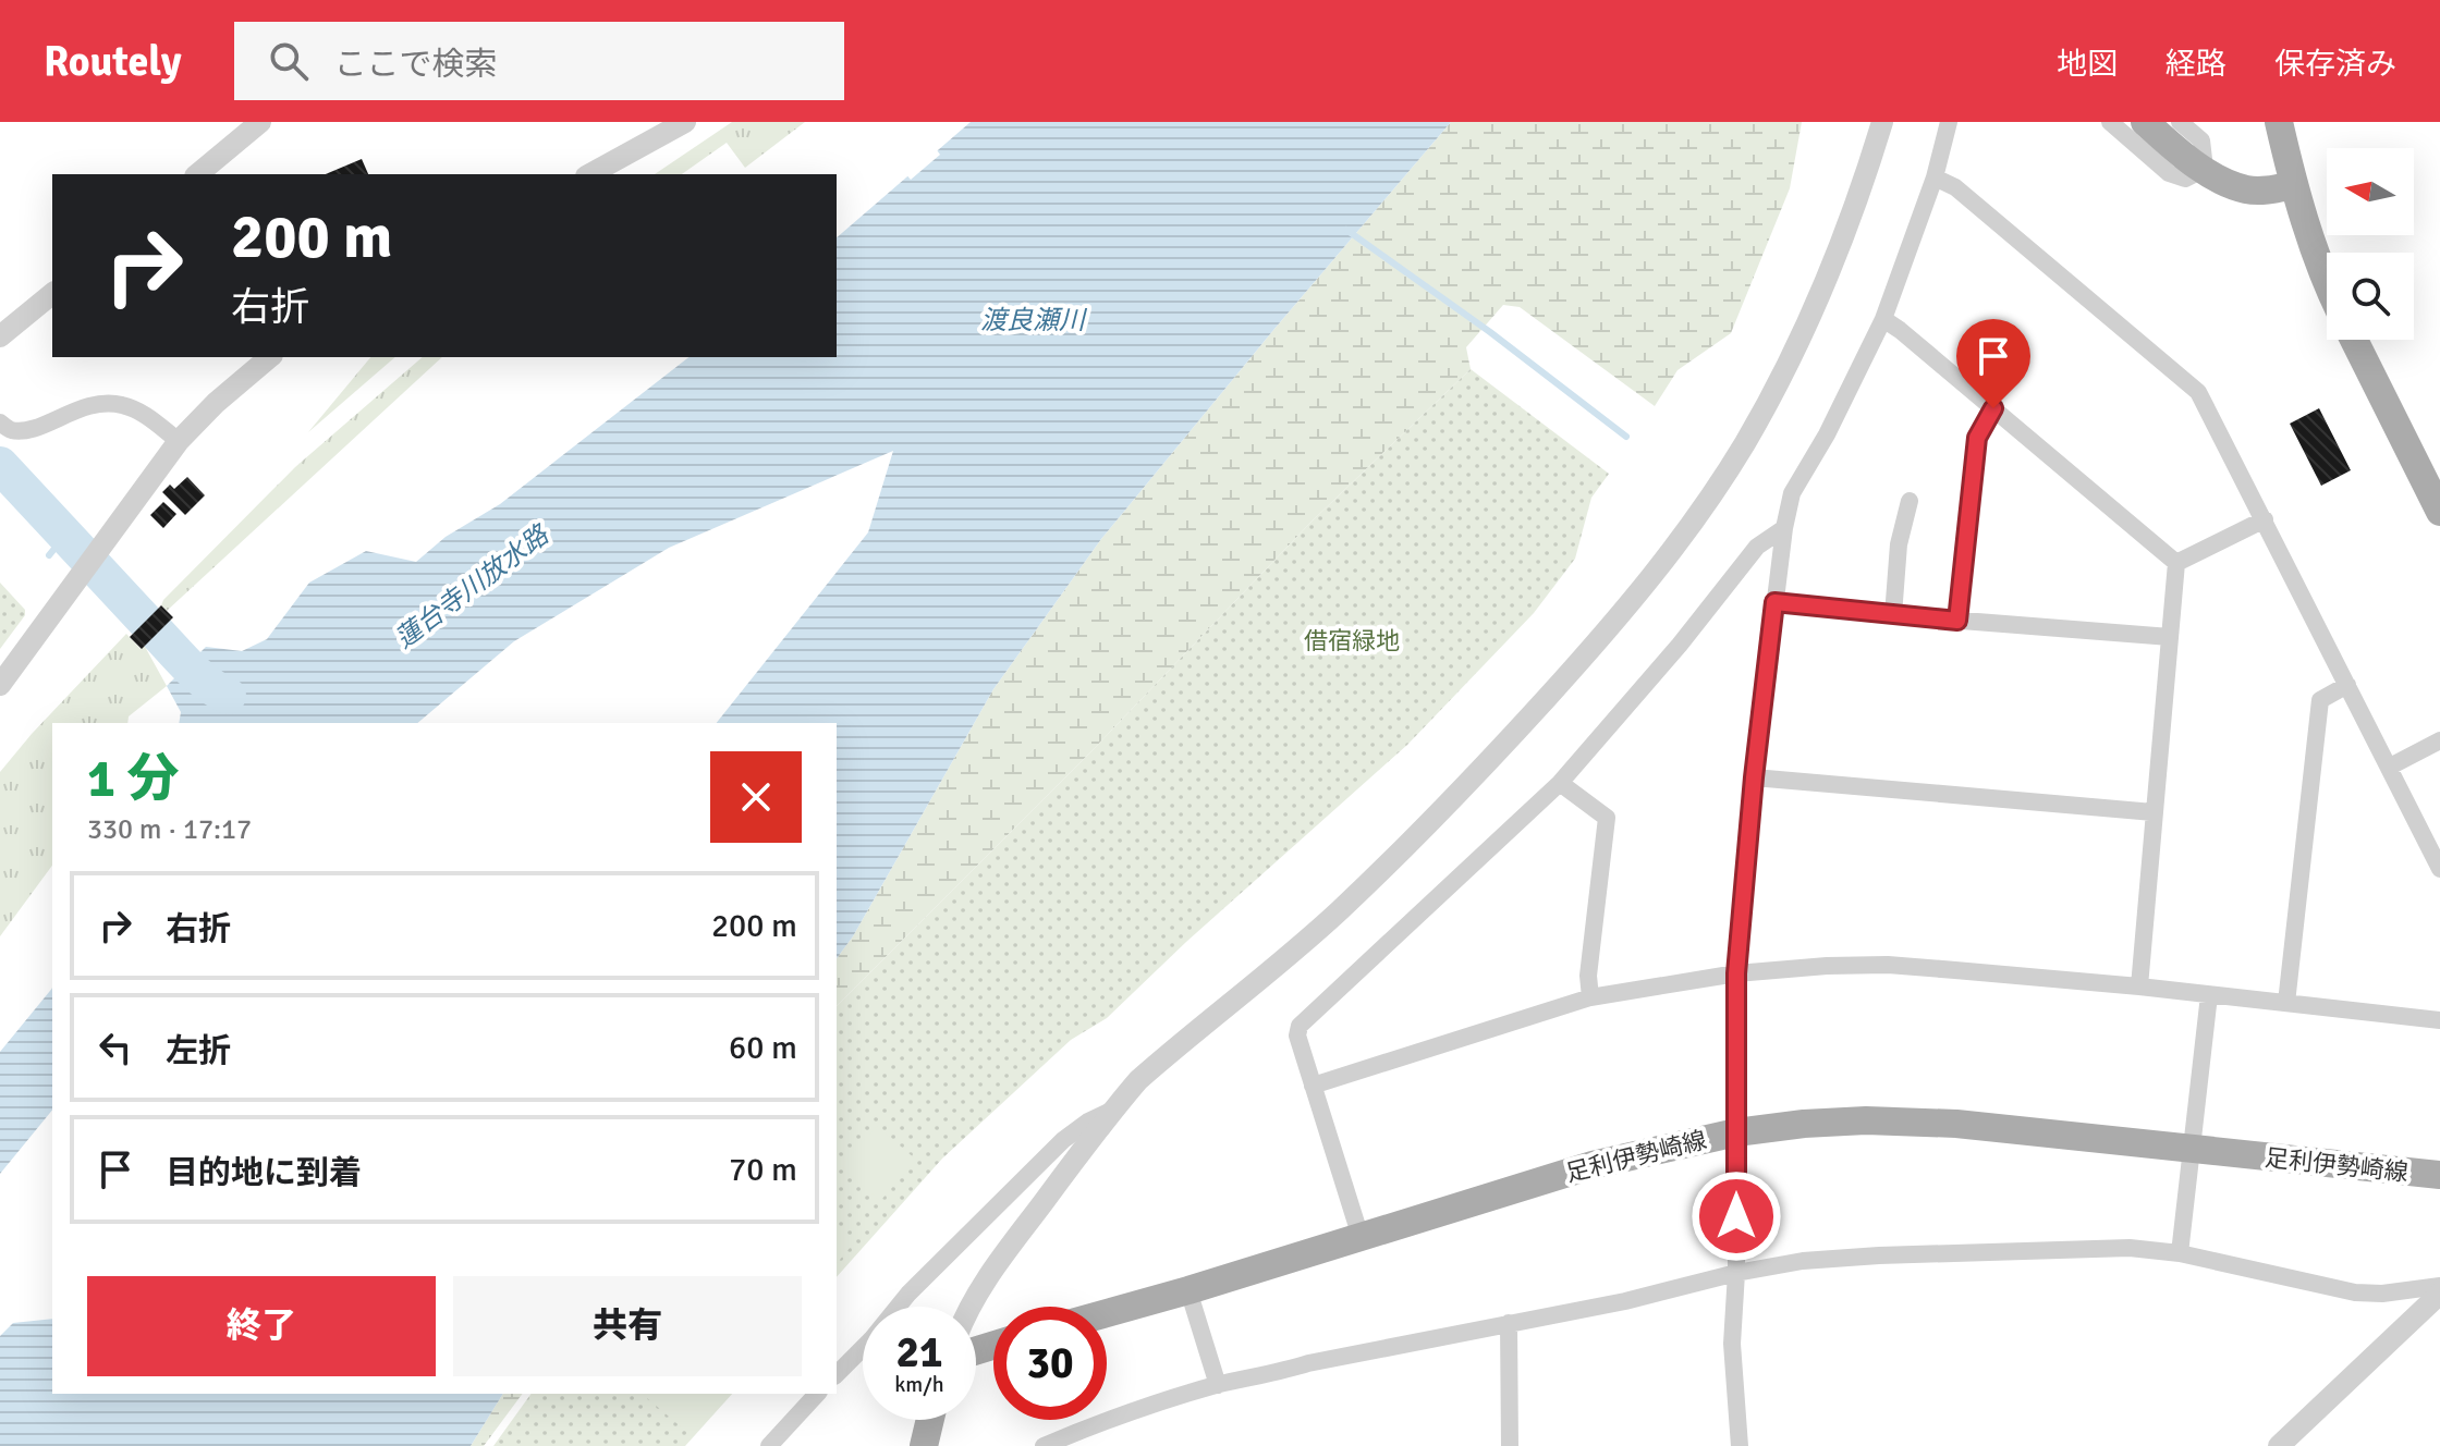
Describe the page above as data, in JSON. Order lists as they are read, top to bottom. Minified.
{"streets":{"main road":["足利伊勢崎線"]},"water":["渡良瀬川","蓮台寺川放水路"],"parks":["借宿緑地"],"north":"left","page":{"header":"Routely","search":"ここで検索","nav":["地図","経路","保存済み"],"turn":["200 m","右折"],"heading":["1 分","330 m · 17:17"],"list":[{"name":"右折","value":"200 m"},{"name":"左折","value":"60 m"},{"name":"目的地に到着","value":"70 m"}],"buttons":["終了","共有"],"speed":"21 km/h","limit":"30"}}
